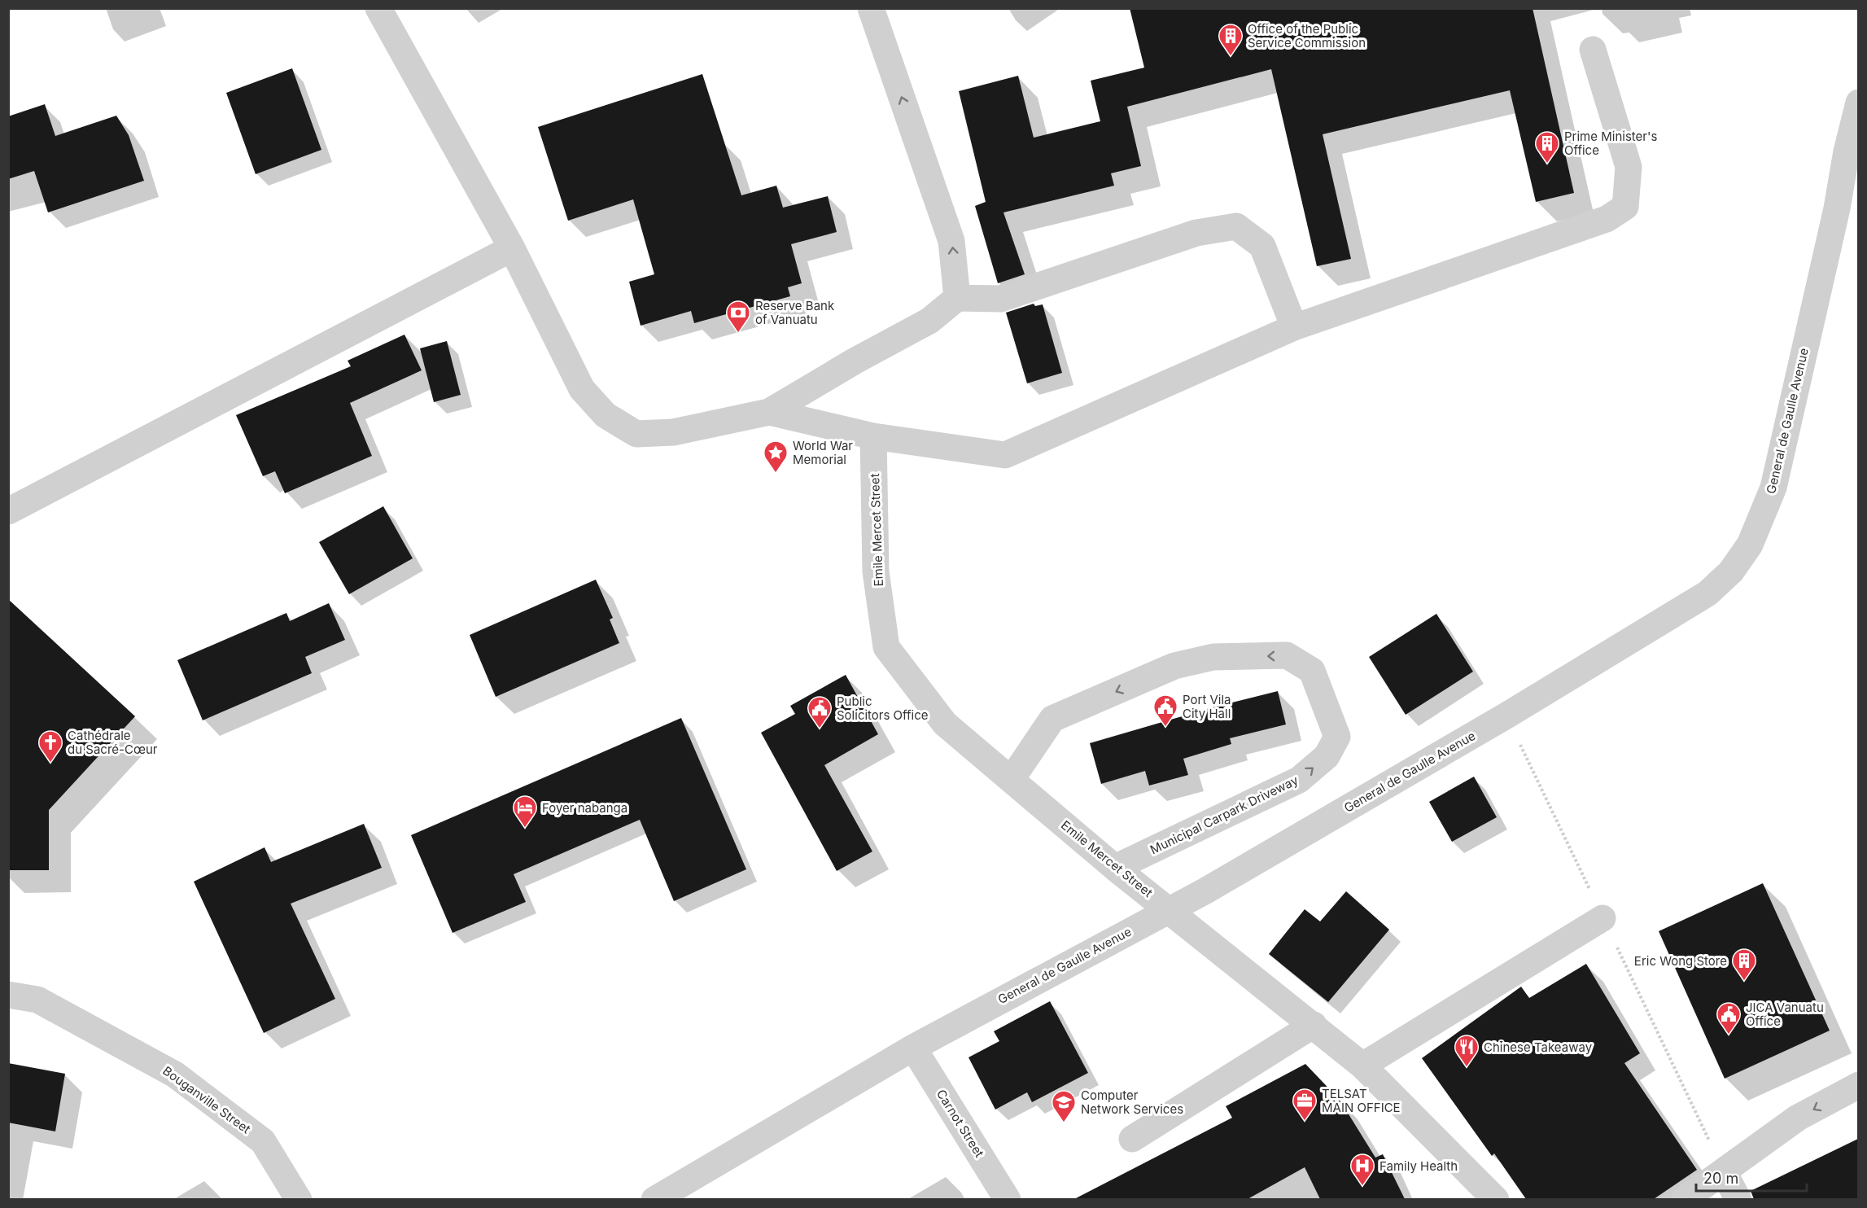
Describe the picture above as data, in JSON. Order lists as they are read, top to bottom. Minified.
{"streets":{"street":["General de Gaulle Avenue","Emile Mercet Street","Municipal Carpark Driveway","Bouganville Street","Carnot Street"]},"crossings":[["General de Gaulle Avenue","Emile Mercet Street"],["General de Gaulle Avenue","Carnot Street"],["Emile Mercet Street","Municipal Carpark Driveway"]],"places":{"building":["Office of the Public Service Commission","Prime Minister's Office","Eric Wong Store"],"bank":["Reserve Bank of Vanuatu"],"place":["World War Memorial"],"public building":["Port Vila City Hall","Public Solicitors Office","JICA Vanuatu Office"],"church":["Cathédrale du Sacré-Cœur"],"hotel":["Foyer nabanga"],"restaurant":["Chinese Takeaway"],"office":["TELSAT MAIN OFFICE"],"school or university":["Computer Network Services"],"hospital":["Family Health"]},"scale_bar":"20 m"}
